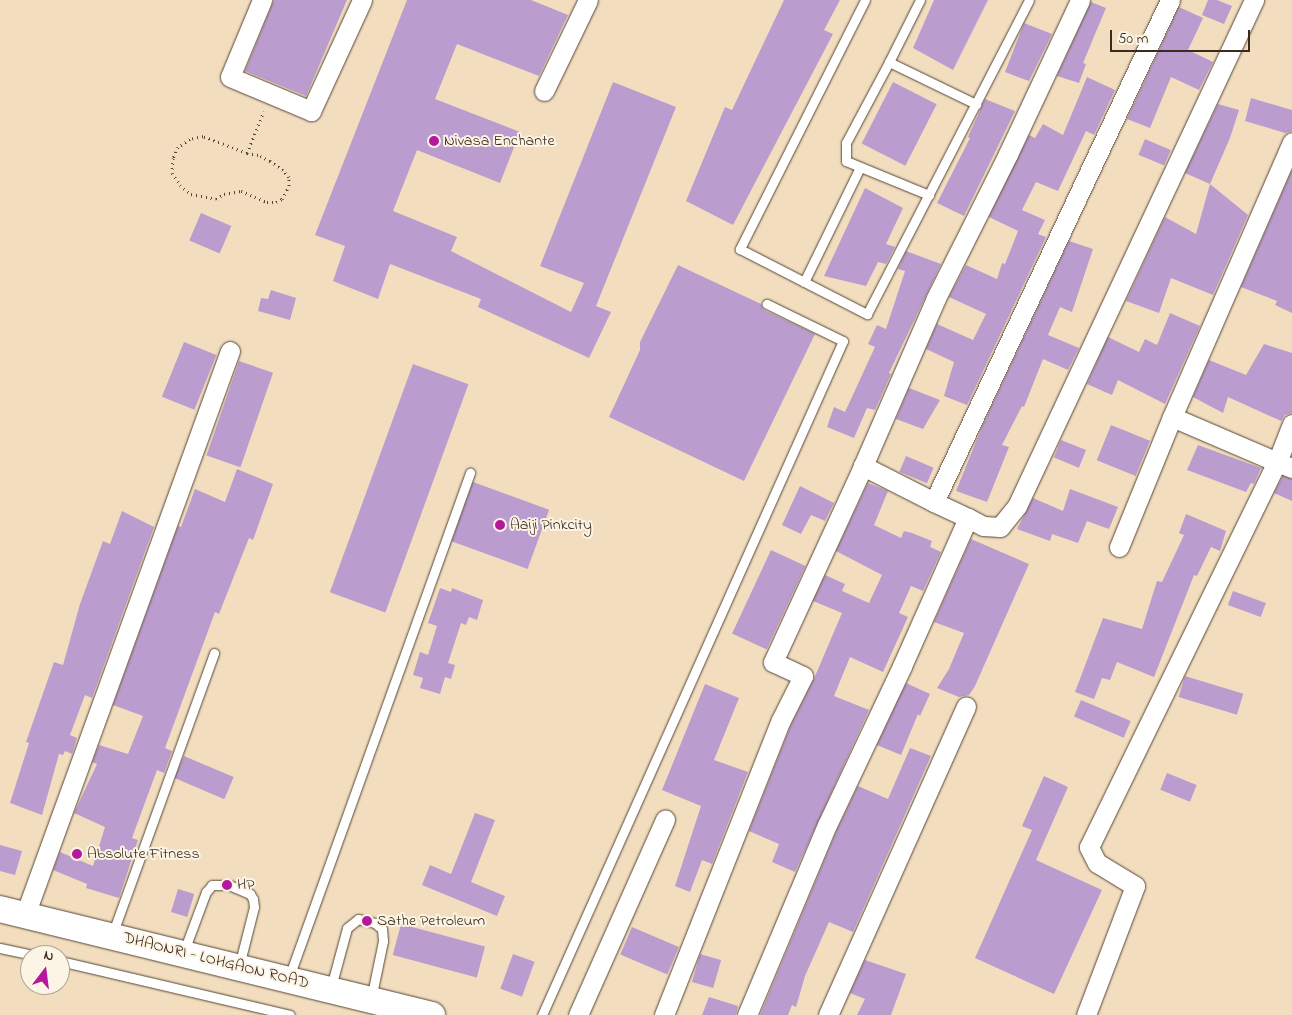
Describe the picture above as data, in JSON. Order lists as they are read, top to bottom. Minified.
{"streets":{"main road":["DHAONRI - LOHGAON ROAD"]},"places":["Nivasa Enchante","Aaiji Pinkcity","Absolute Fitness","HP","Sathe Petroleum"],"scale_bar":"50 m","north":"top"}
